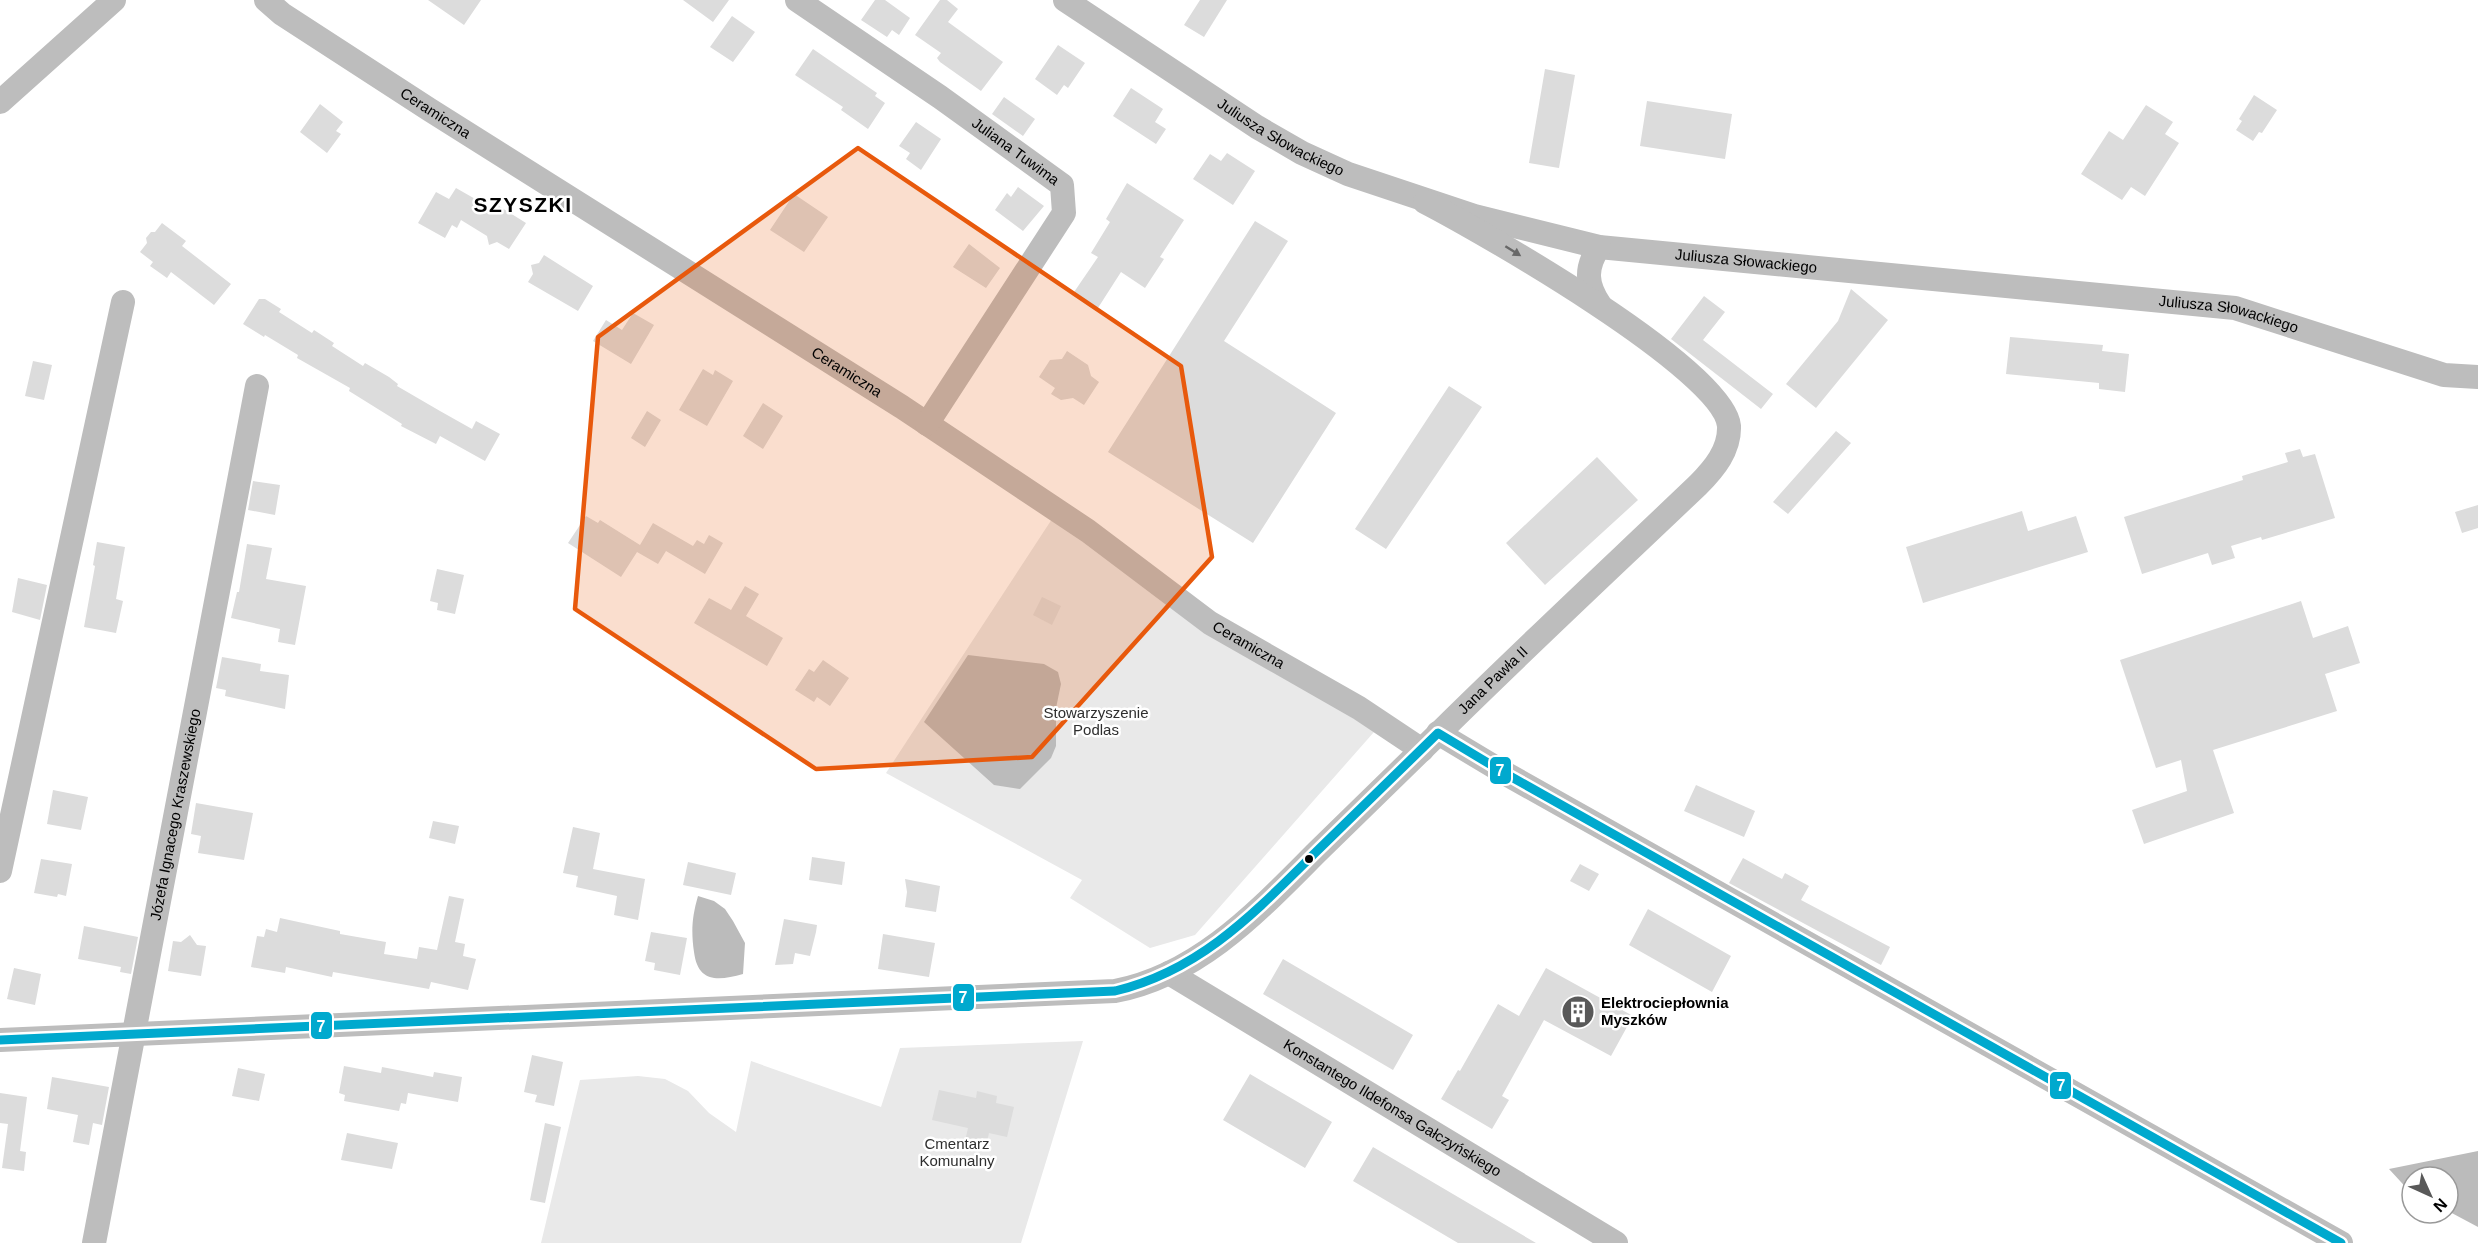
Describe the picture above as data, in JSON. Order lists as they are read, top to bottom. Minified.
{"streets":{"street":["Ceramiczna","Juliusza Słowackiego","Juliana Tuwima","Jana Pawła II","Józefa Ignacego Kraszewskiego","Konstantego Ildefonsa Gałczyńskiego"]},"crossings":[["Ceramiczna","Juliana Tuwima"],["Ceramiczna","Jana Pawła II"],["Juliusza Słowackiego","Jana Pawła II"],["Jana Pawła II","Józefa Ignacego Kraszewskiego"],["Jana Pawła II","Konstantego Ildefonsa Gałczyńskiego"]],"districts":["SZYSZKI"],"parks":["Stowarzyszenie Podlas","Cmentarz Komunalny"],"places":{"building":["Elektrociepłownia Myszków"]},"lines":["transit line 7"],"north":"bottom right"}
